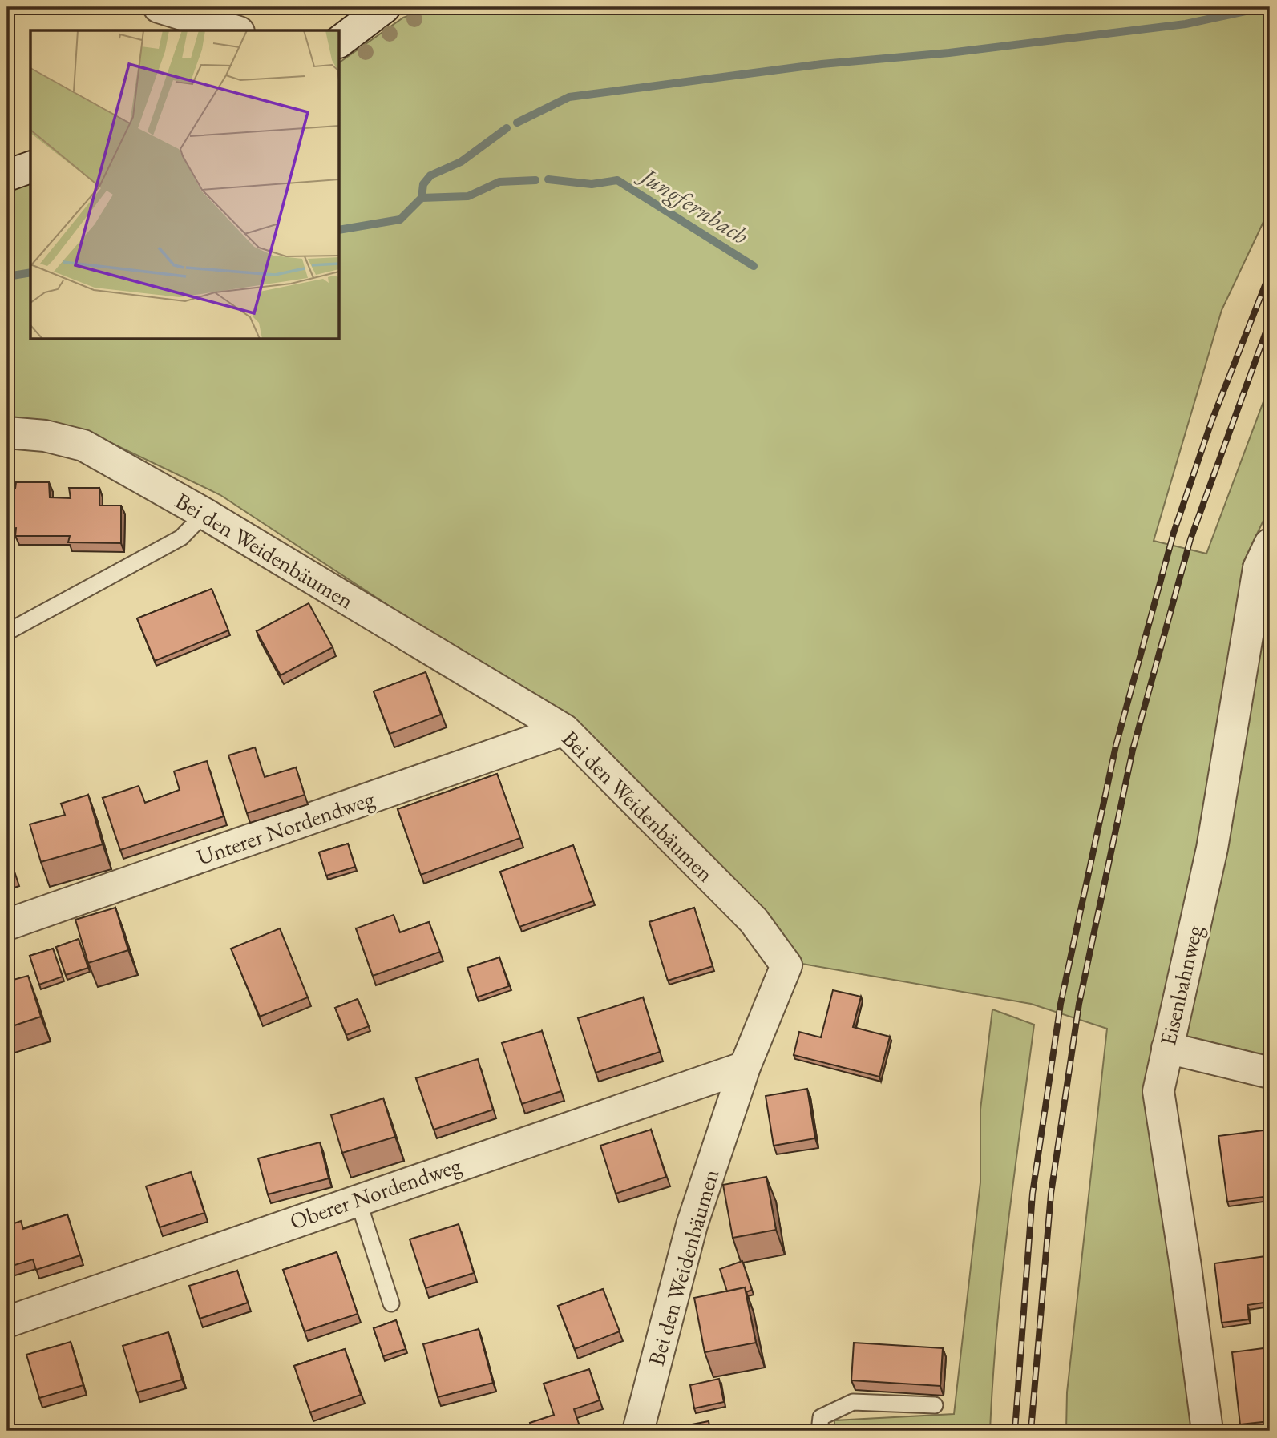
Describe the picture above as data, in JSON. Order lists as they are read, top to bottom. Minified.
{"streets":{"street":["Bei den Weidenbäumen","Unterer Nordendweg","Eisenbahnweg","Oberer Nordendweg"]},"crossings":[["Bei den Weidenbäumen","Unterer Nordendweg"],["Bei den Weidenbäumen","Oberer Nordendweg"]],"water":["Jungfernbach"]}
